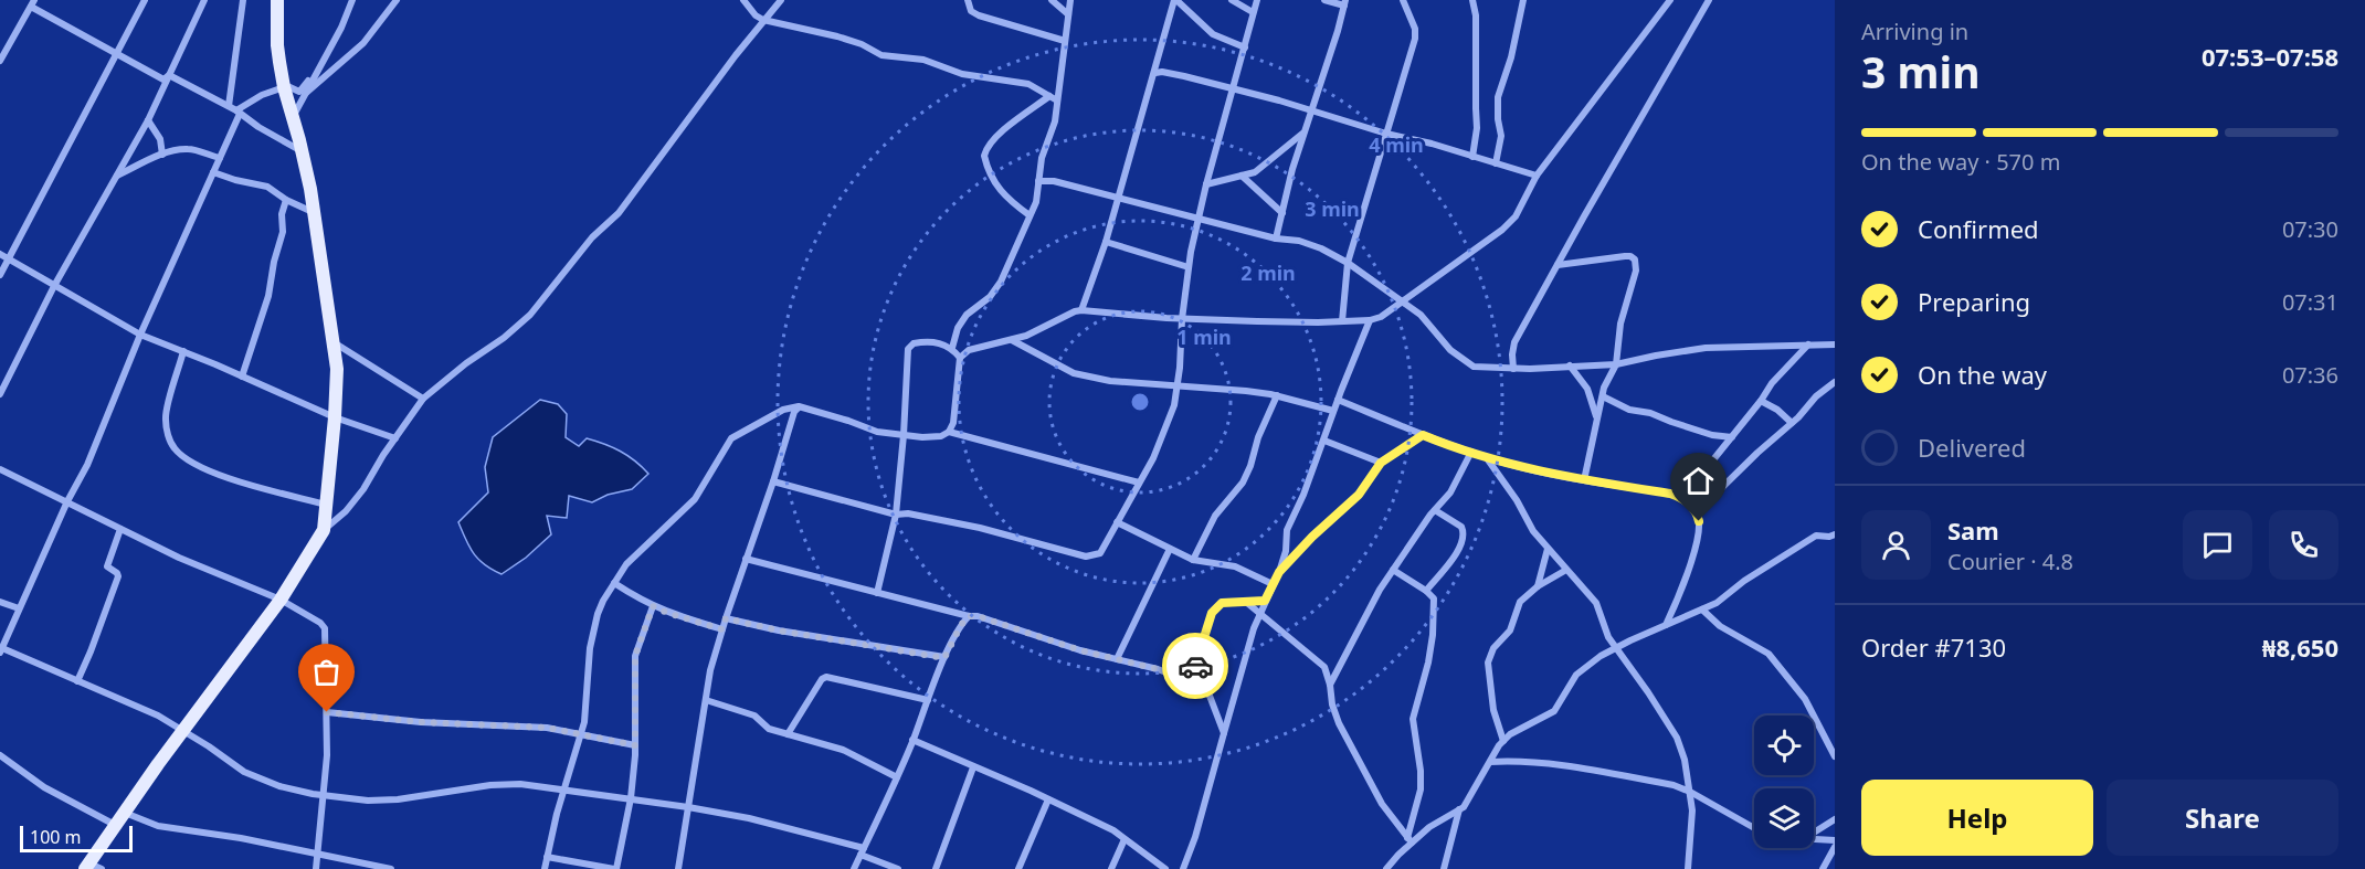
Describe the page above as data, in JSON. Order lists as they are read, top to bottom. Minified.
{"scale_bar":"100 m","page":{"heading":["3 min","Arriving in","07:53–07:58"],"panel":["Sam","Courier · 4.8","Order #7130","₦8,650"],"bar":"On the way · 570 m","list":[["Confirmed","07:30"],["Preparing","07:31"],["On the way","07:36"],"Delivered"],"buttons":["Help","Share"],"scale":"100 m"},"rings":["4 min","3 min","2 min","1 min"]}
